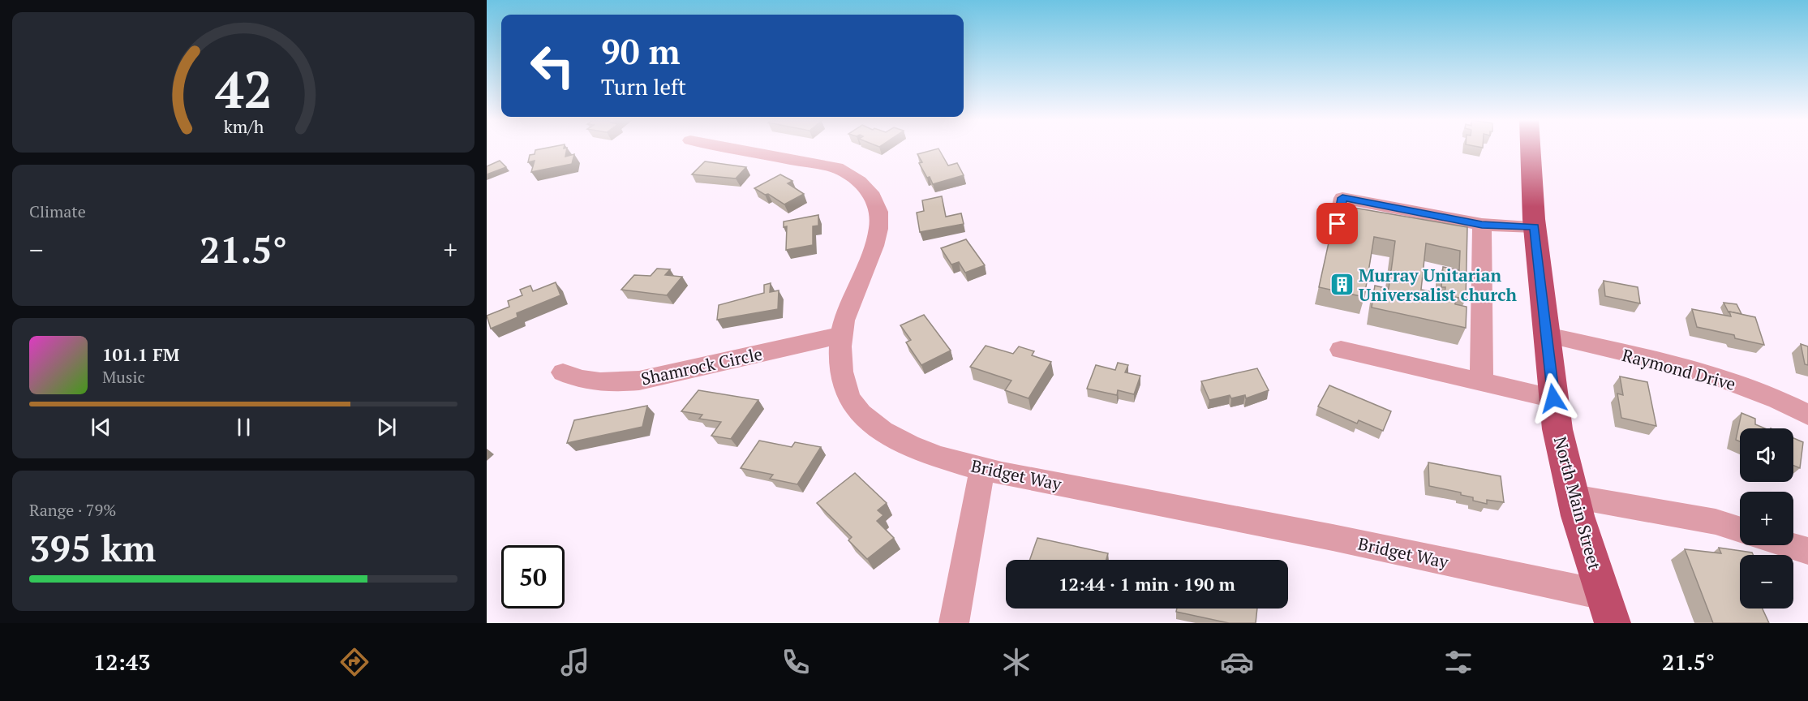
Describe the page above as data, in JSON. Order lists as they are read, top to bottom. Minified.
{"streets":{"main road":["North Main Street"],"street":["Shamrock Circle","Raymond Drive","Bridget Way"]},"crossings":[["Shamrock Circle","Bridget Way"],["Raymond Drive","North Main Street"],["Bridget Way","North Main Street"]],"places":{"building":["Murray Unitarian Universalist church"]},"page":{"turn":["90 m","Turn left"],"tile":["Climate",["Range · 79%","395 km"]],"heat":["−","21.5°","+"],"song":["101.1 FM","Music"],"map_buttons":["+","−"],"limit":"50","trip":"12:44 · 1 min · 190 m","tabs":["12:43","21.5°"],"gauge":["42","km/h"]}}
